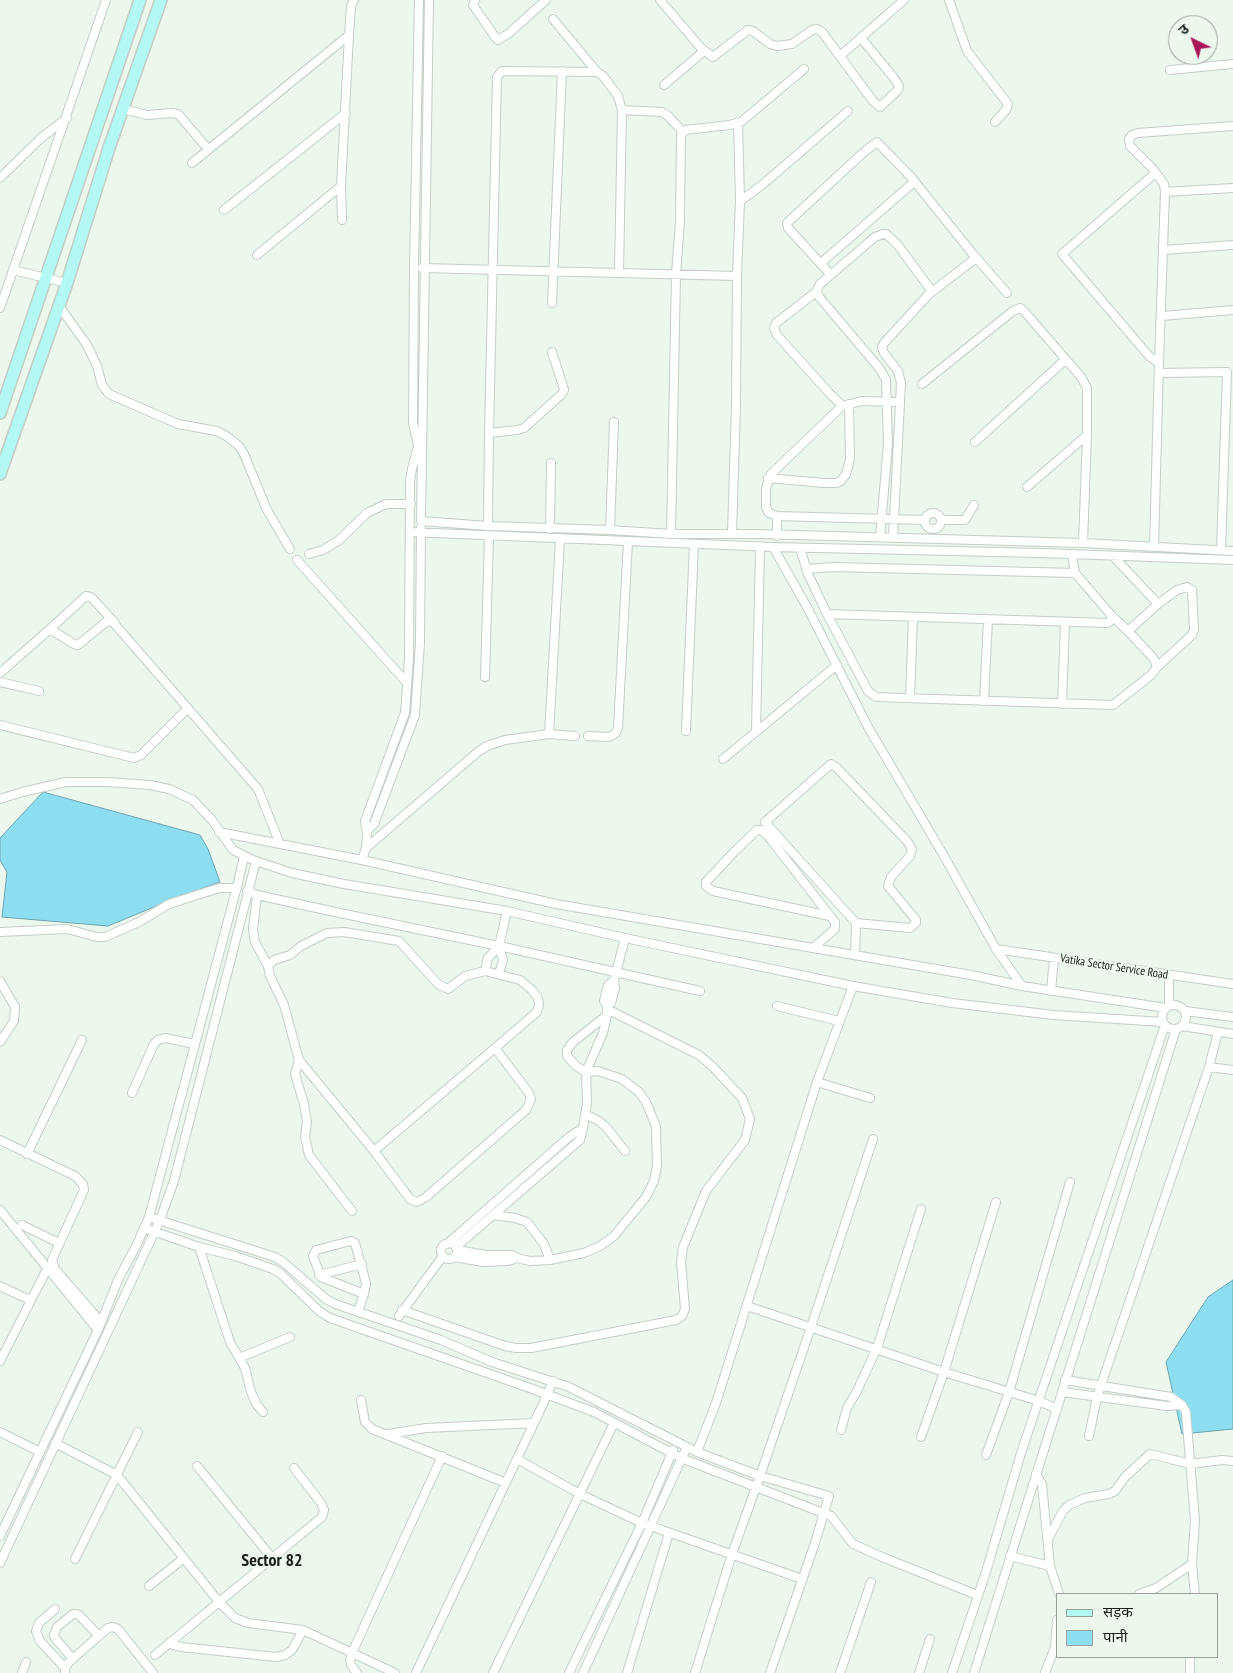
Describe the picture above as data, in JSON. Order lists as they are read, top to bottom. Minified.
{"streets":{"street":["Vatika Sector Service Road"]},"districts":["Sector 82"],"legend":["सड़क","पानी"],"north":"top left"}
